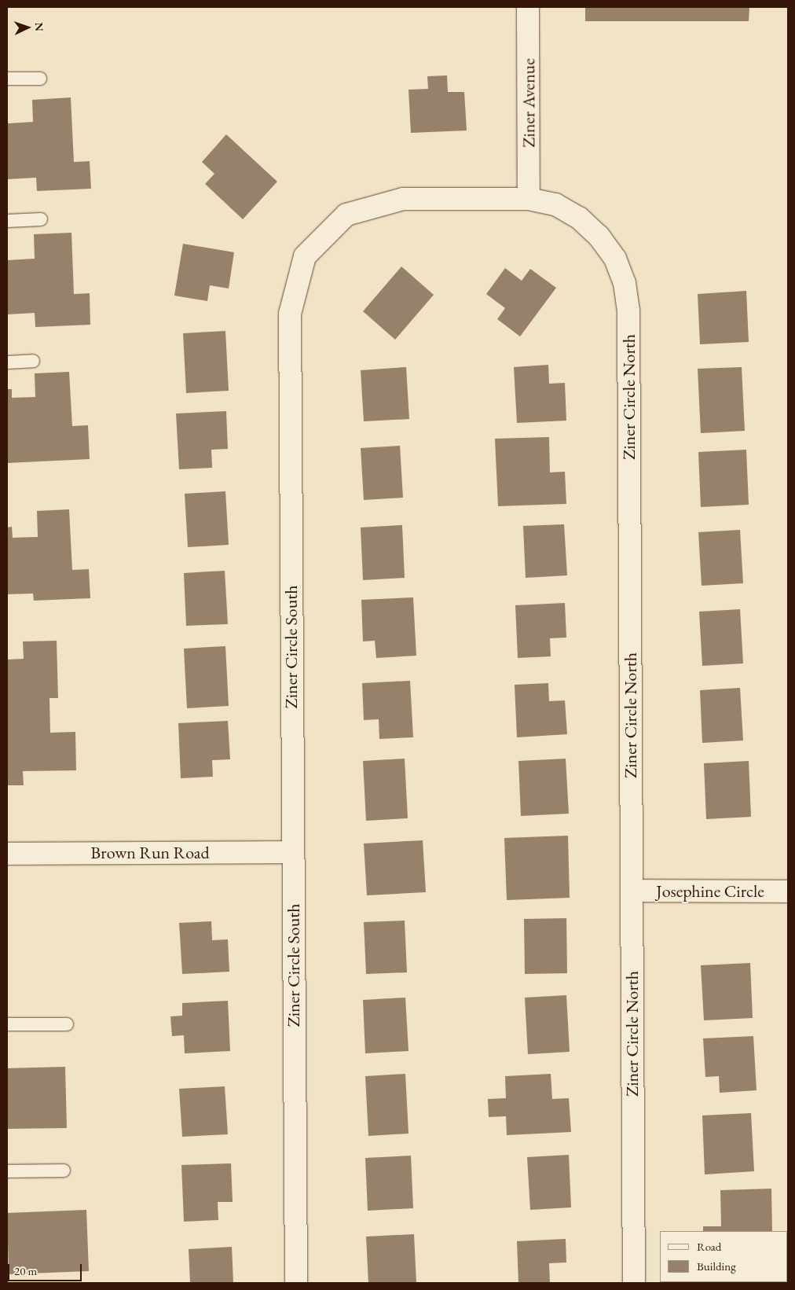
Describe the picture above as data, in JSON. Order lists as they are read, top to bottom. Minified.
{"streets":{"street":["Ziner Avenue","Ziner Circle North","Ziner Circle South","Brown Run Road","Josephine Circle"]},"crossings":[["Ziner Avenue","Ziner Circle North"],["Ziner Avenue","Ziner Circle South"],["Ziner Circle North","Ziner Circle South"],["Ziner Circle North","Josephine Circle"],["Ziner Circle South","Brown Run Road"]],"legend":["Road","Building"],"scale_bar":"20 m","north":"right"}
